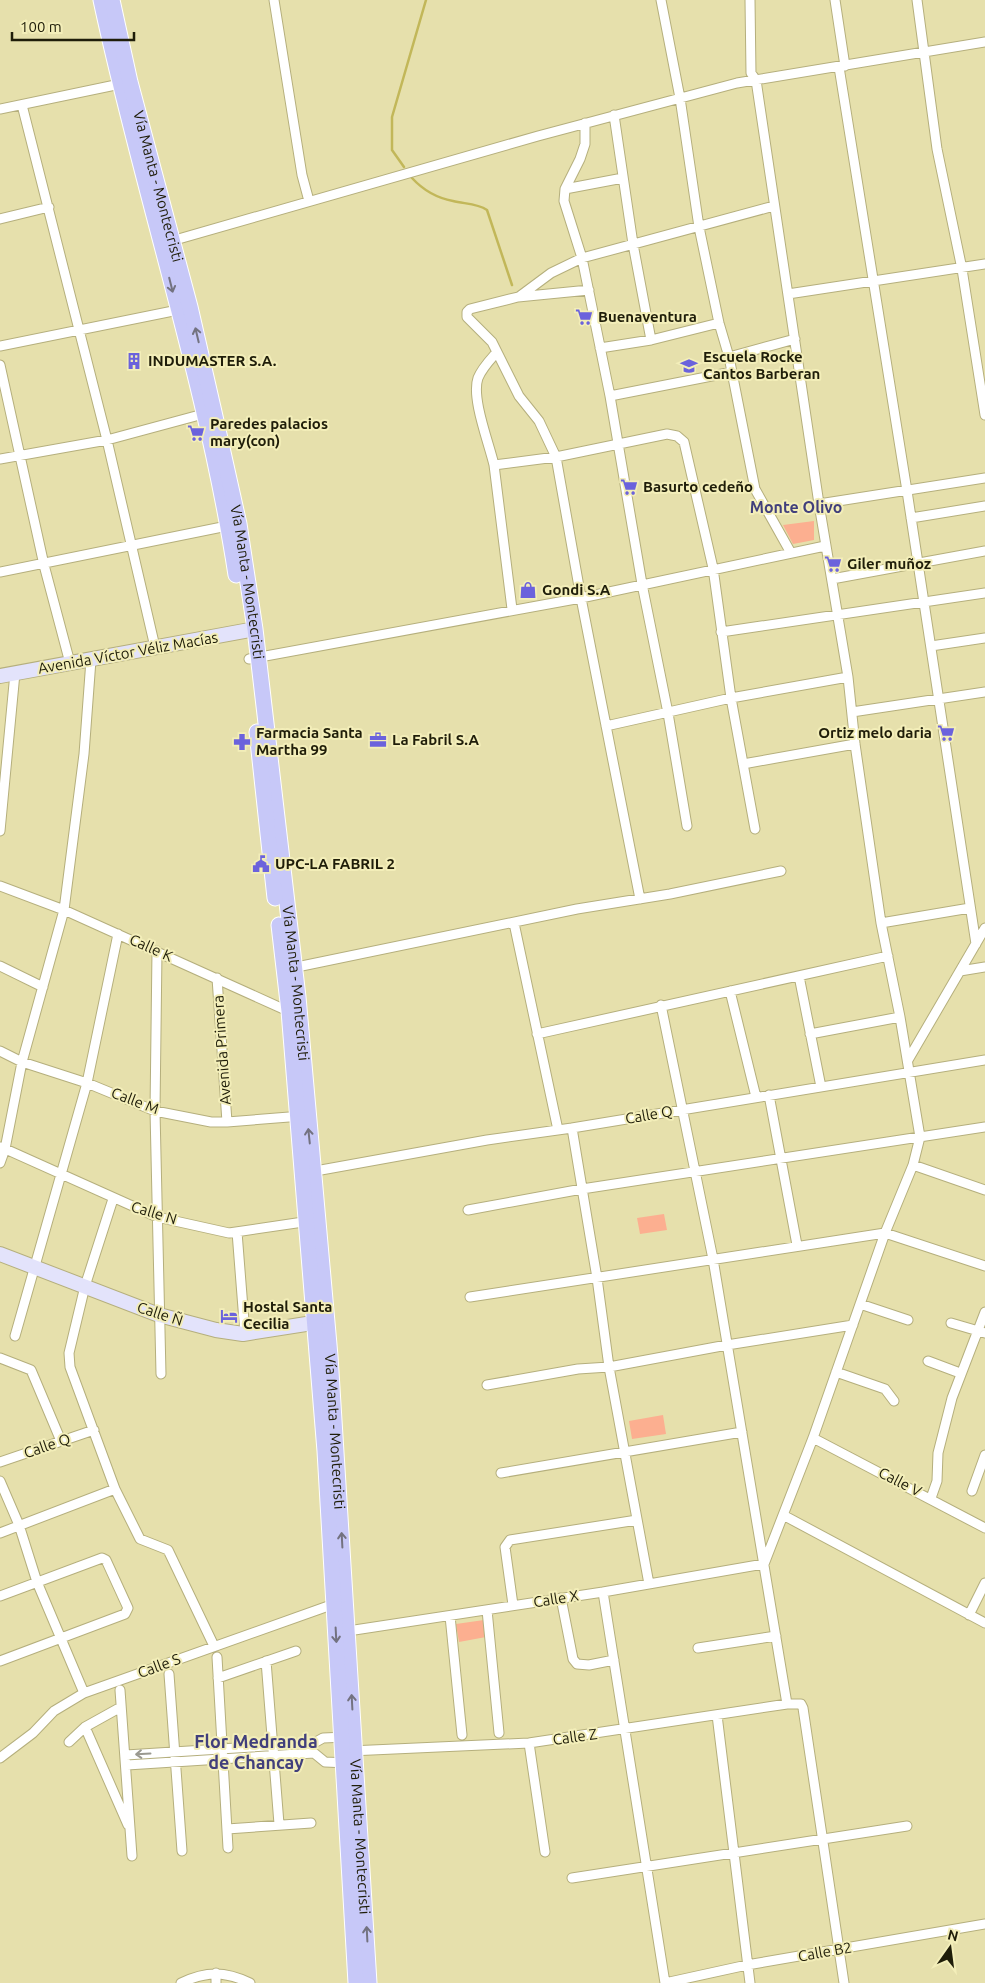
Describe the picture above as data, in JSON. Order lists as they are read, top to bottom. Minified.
{"streets":{"main road":["Vía Manta - Montecristi"],"street":["Avenida Víctor Véliz Macías","Calle K","Avenida Primera","Calle M","Calle Q","Calle N","Calle Ñ","Calle V","Calle X","Calle S","Calle Z","Calle B2"]},"crossings":[["Vía Manta - Montecristi","Avenida Víctor Véliz Macías"],["Vía Manta - Montecristi","Calle K"],["Vía Manta - Montecristi","Calle M"],["Vía Manta - Montecristi","Calle Q"],["Vía Manta - Montecristi","Calle N"],["Vía Manta - Montecristi","Calle Ñ"],["Vía Manta - Montecristi","Calle X"],["Vía Manta - Montecristi","Calle S"],["Vía Manta - Montecristi","Calle Z"],["Calle K","Avenida Primera"],["Avenida Primera","Calle M"]],"districts":["Monte Olivo","Flor Medranda de Chancay"],"places":{"supermarket":["Buenaventura","Paredes palacios mary(con)","Basurto cedeño","Giler muñoz","Ortiz melo daria"],"building":["INDUMASTER S.A."],"school or university":["Escuela Rocke Cantos Barberan"],"shop":["Gondi S.A"],"office":["La Fabril S.A"],"pharmacy":["Farmacia Santa Martha 99"],"public building":["UPC-LA FABRIL 2"],"hotel":["Hostal Santa Cecilia"]},"scale_bar":"100 m","north":"top"}
